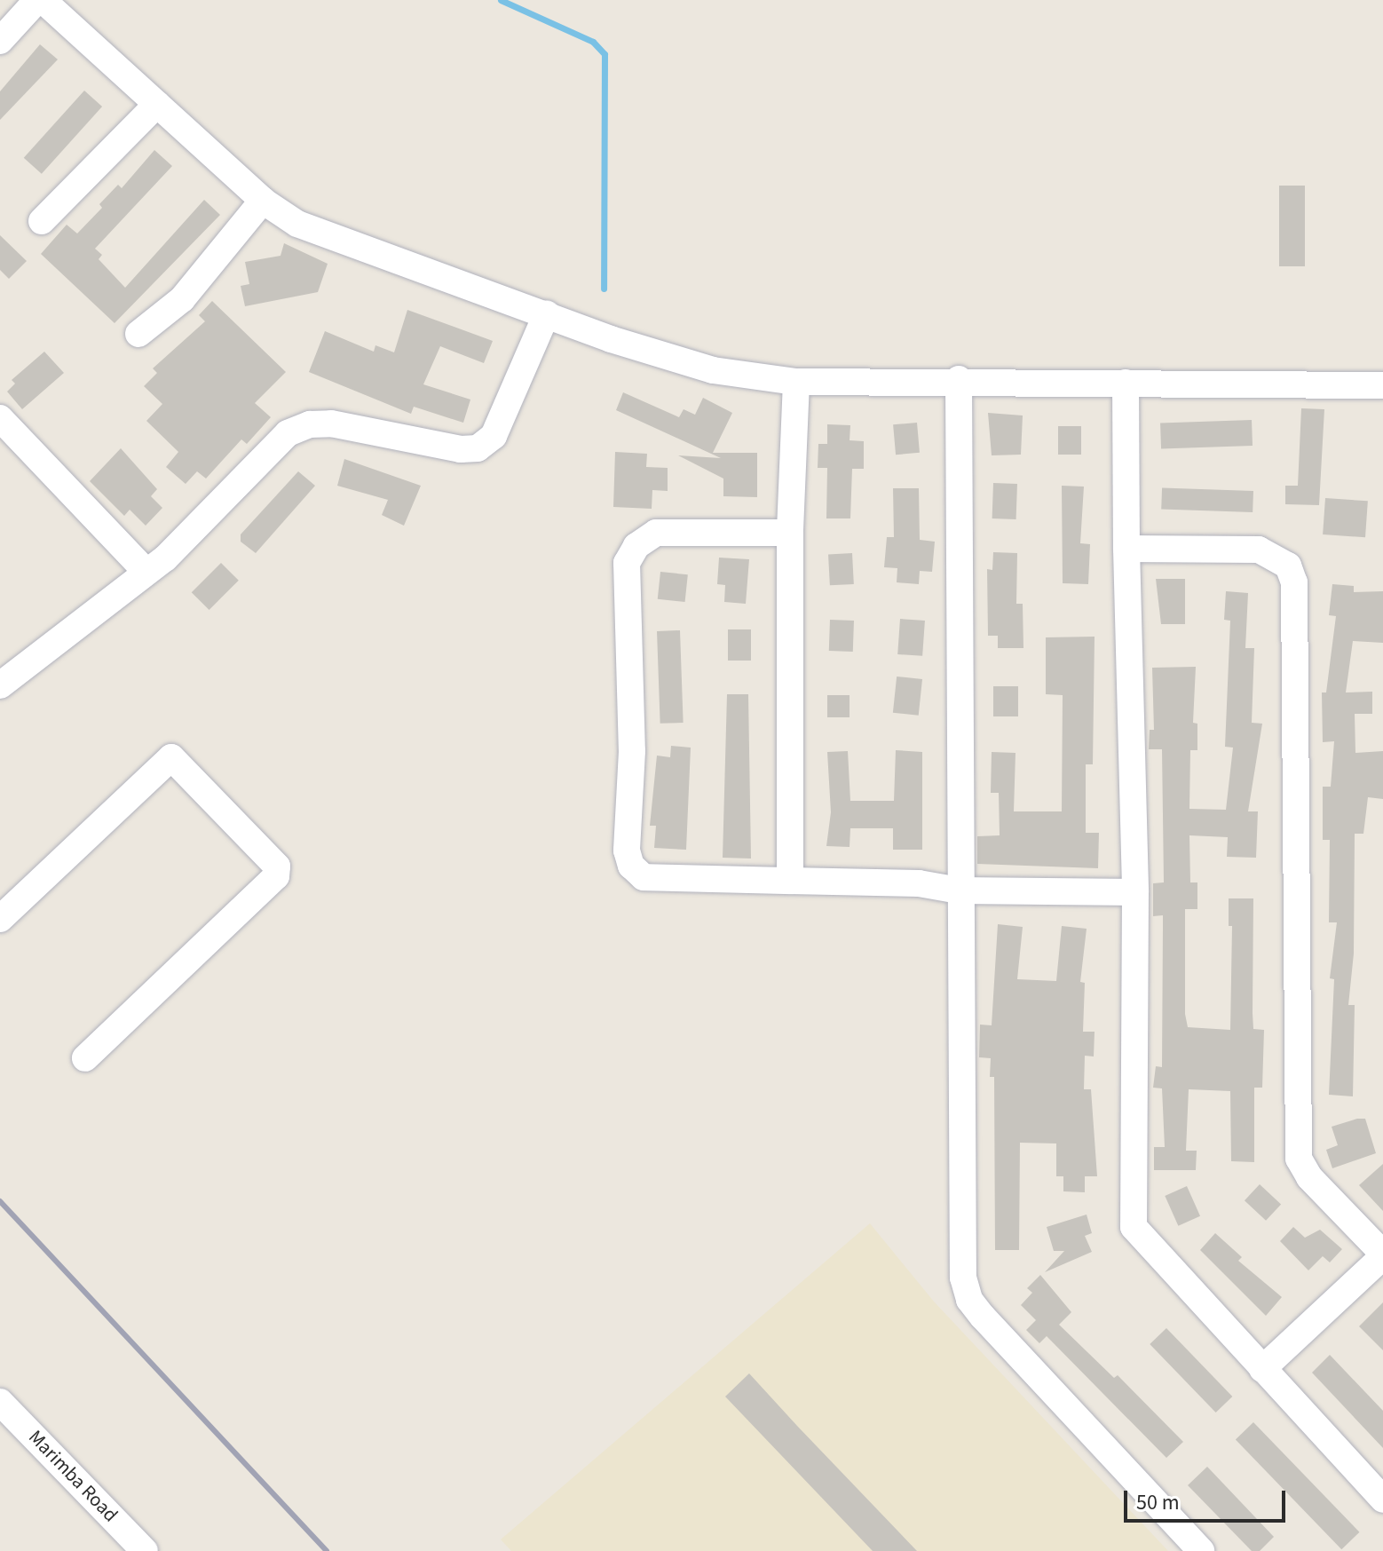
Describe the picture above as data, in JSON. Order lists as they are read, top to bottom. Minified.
{"streets":{"street":["Marimba Road"]},"scale_bar":"50 m"}
